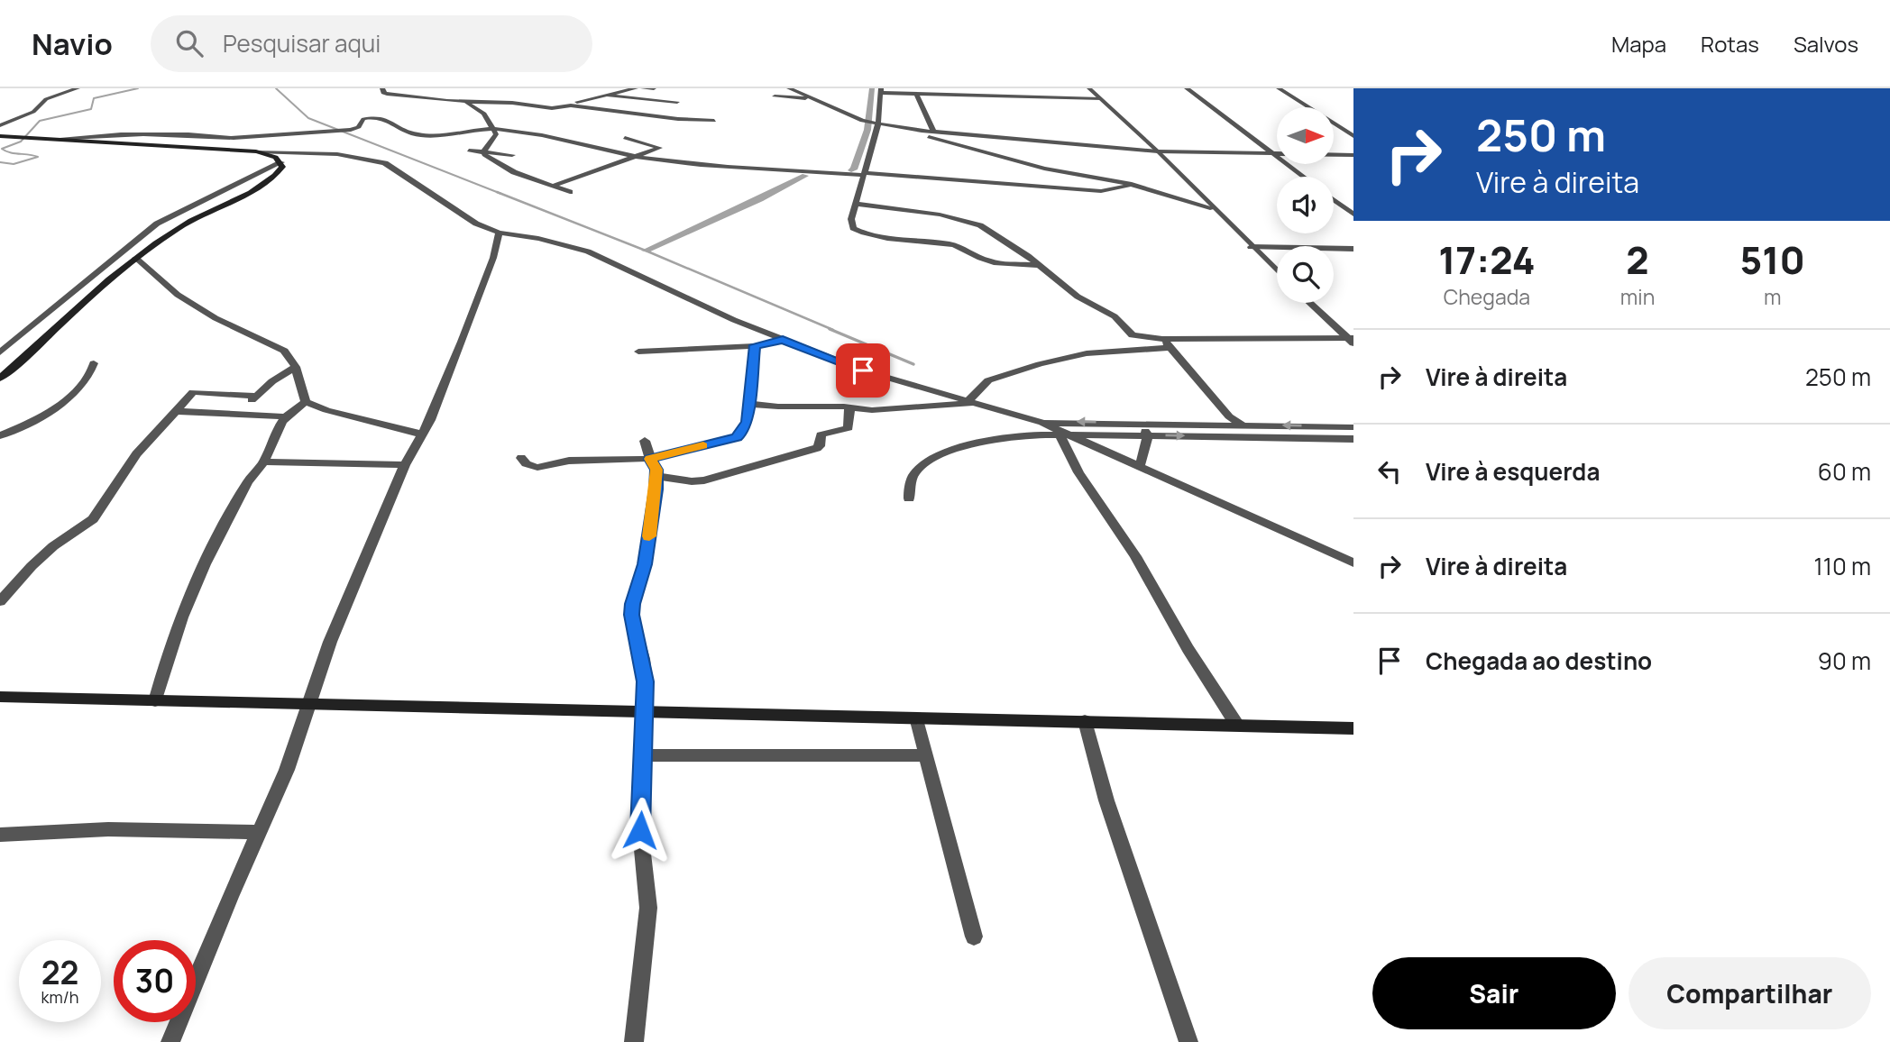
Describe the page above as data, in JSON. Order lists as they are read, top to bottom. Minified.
{"north":"right","page":{"header":"Navio","search":"Pesquisar aqui","nav":["Mapa","Rotas","Salvos"],"turn":["250 m","Vire à direita"],"eta":["17:24","Chegada","2","min","510","m"],"list":[{"name":"Vire à direita","value":"250 m"},{"name":"Vire à esquerda","value":"60 m"},{"name":"Vire à direita","value":"110 m"},{"name":"Chegada ao destino","value":"90 m"}],"speed":"22 km/h","limit":"30","buttons":["Sair","Compartilhar"]}}
